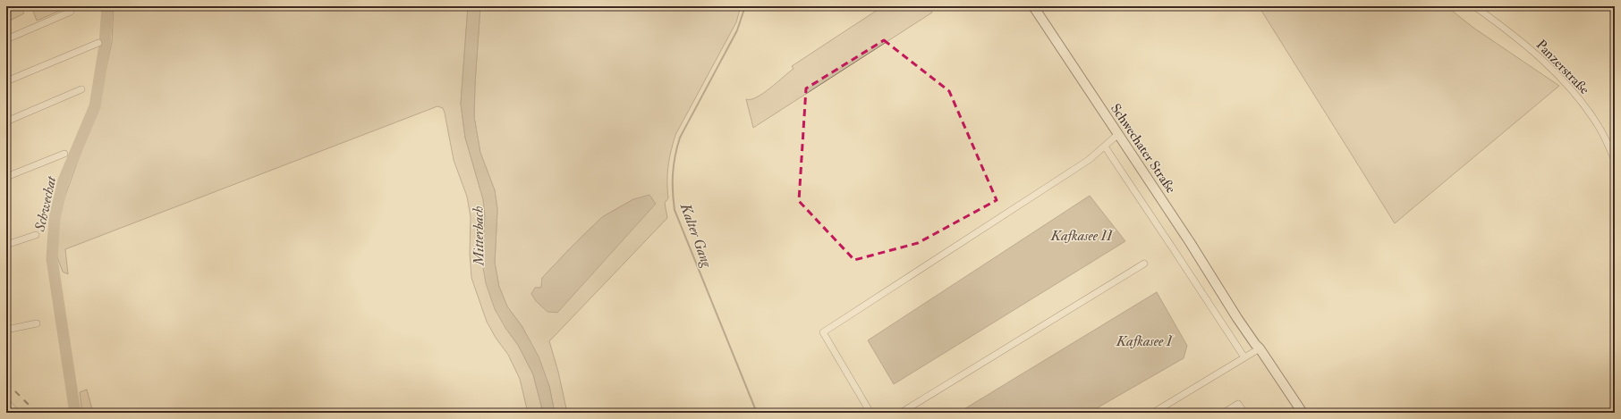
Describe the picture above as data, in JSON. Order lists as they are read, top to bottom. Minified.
{"streets":{"main road":["Schwechater Straße"],"street":["Panzerstraße"]},"water":["Schwechat","Kalter Gang","Kafkasee II","Mitterbach","Kafkasee I"]}
